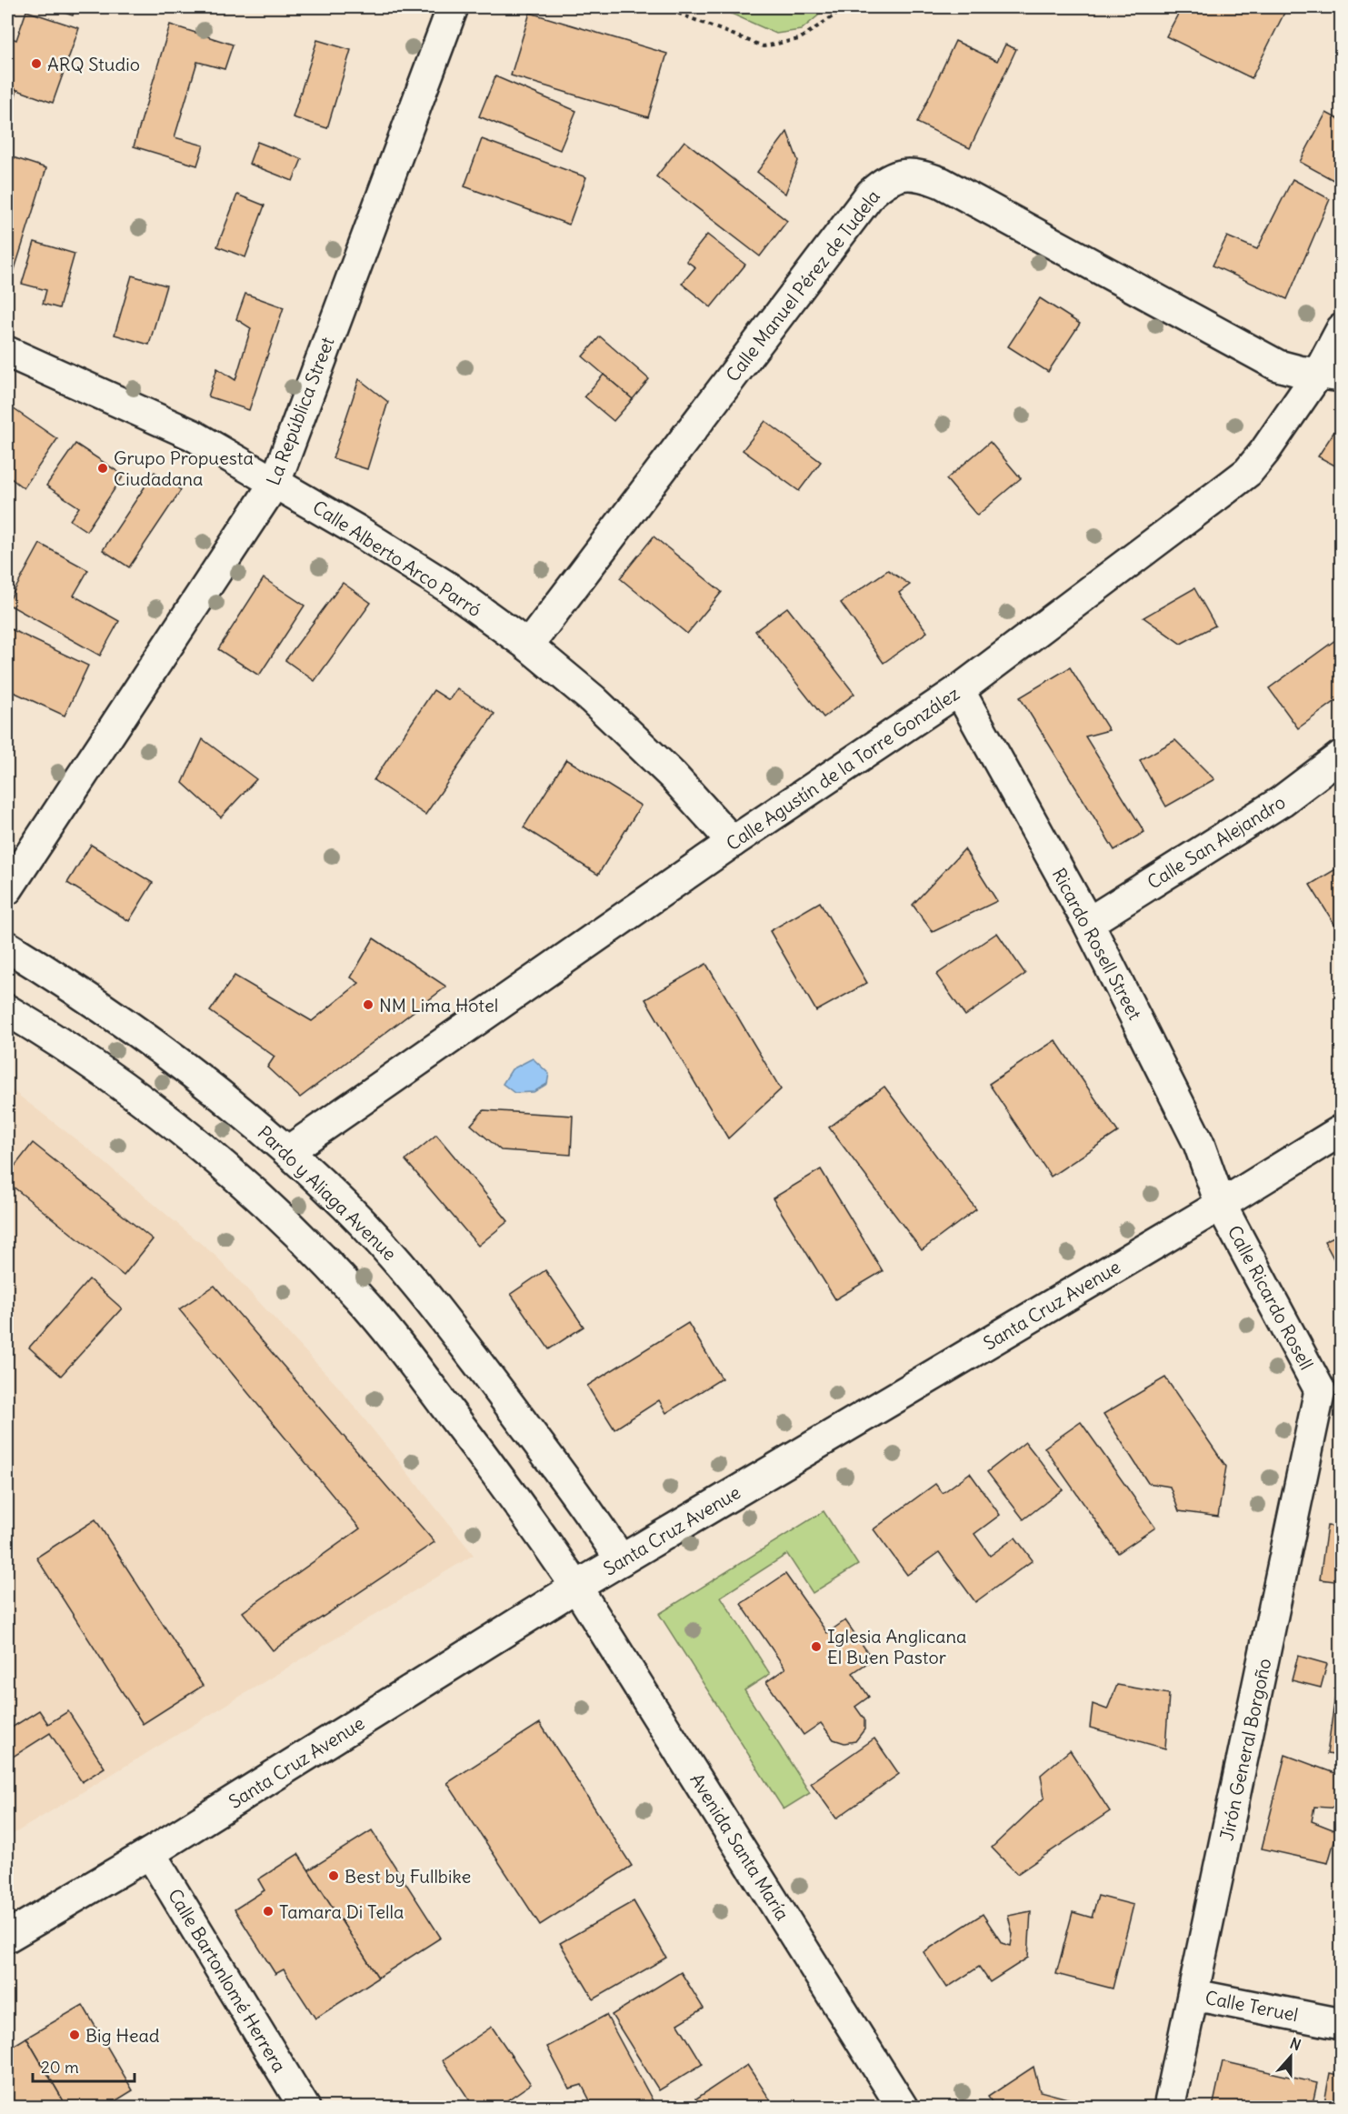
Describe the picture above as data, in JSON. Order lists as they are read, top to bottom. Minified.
{"streets":{"street":["Calle Manuel Pérez de Tudela","La República Street","Calle Alberto Arco Parró","Calle Agustín de la Torre González","Calle San Alejandro","Ricardo Rosell Street","Pardo y Aliaga Avenue","Calle Ricardo Rosell","Santa Cruz Avenue","Jirón General Borgoño","Avenida Santa María","Calle Bartonlomé Herrera","Calle Teruel"]},"crossings":[["Calle Manuel Pérez de Tudela","Calle Alberto Arco Parró"],["Calle Manuel Pérez de Tudela","Calle Agustín de la Torre González"],["La República Street","Calle Alberto Arco Parró"],["Calle Alberto Arco Parró","Calle Agustín de la Torre González"],["Calle Agustín de la Torre González","Ricardo Rosell Street"],["Calle Agustín de la Torre González","Pardo y Aliaga Avenue"],["Calle San Alejandro","Ricardo Rosell Street"],["Ricardo Rosell Street","Calle Ricardo Rosell"],["Ricardo Rosell Street","Santa Cruz Avenue"],["Pardo y Aliaga Avenue","Santa Cruz Avenue"],["Calle Ricardo Rosell","Santa Cruz Avenue"],["Calle Ricardo Rosell","Jirón General Borgoño"],["Santa Cruz Avenue","Avenida Santa María"],["Santa Cruz Avenue","Calle Bartonlomé Herrera"],["Jirón General Borgoño","Calle Teruel"]],"places":["ARQ Studio","Grupo Propuesta Ciudadana","NM Lima Hotel","Iglesia Anglicana El Buen Pastor","Best by Fullbike","Tamara Di Tella","Big Head"],"scale_bar":"20 m","north":"top"}
